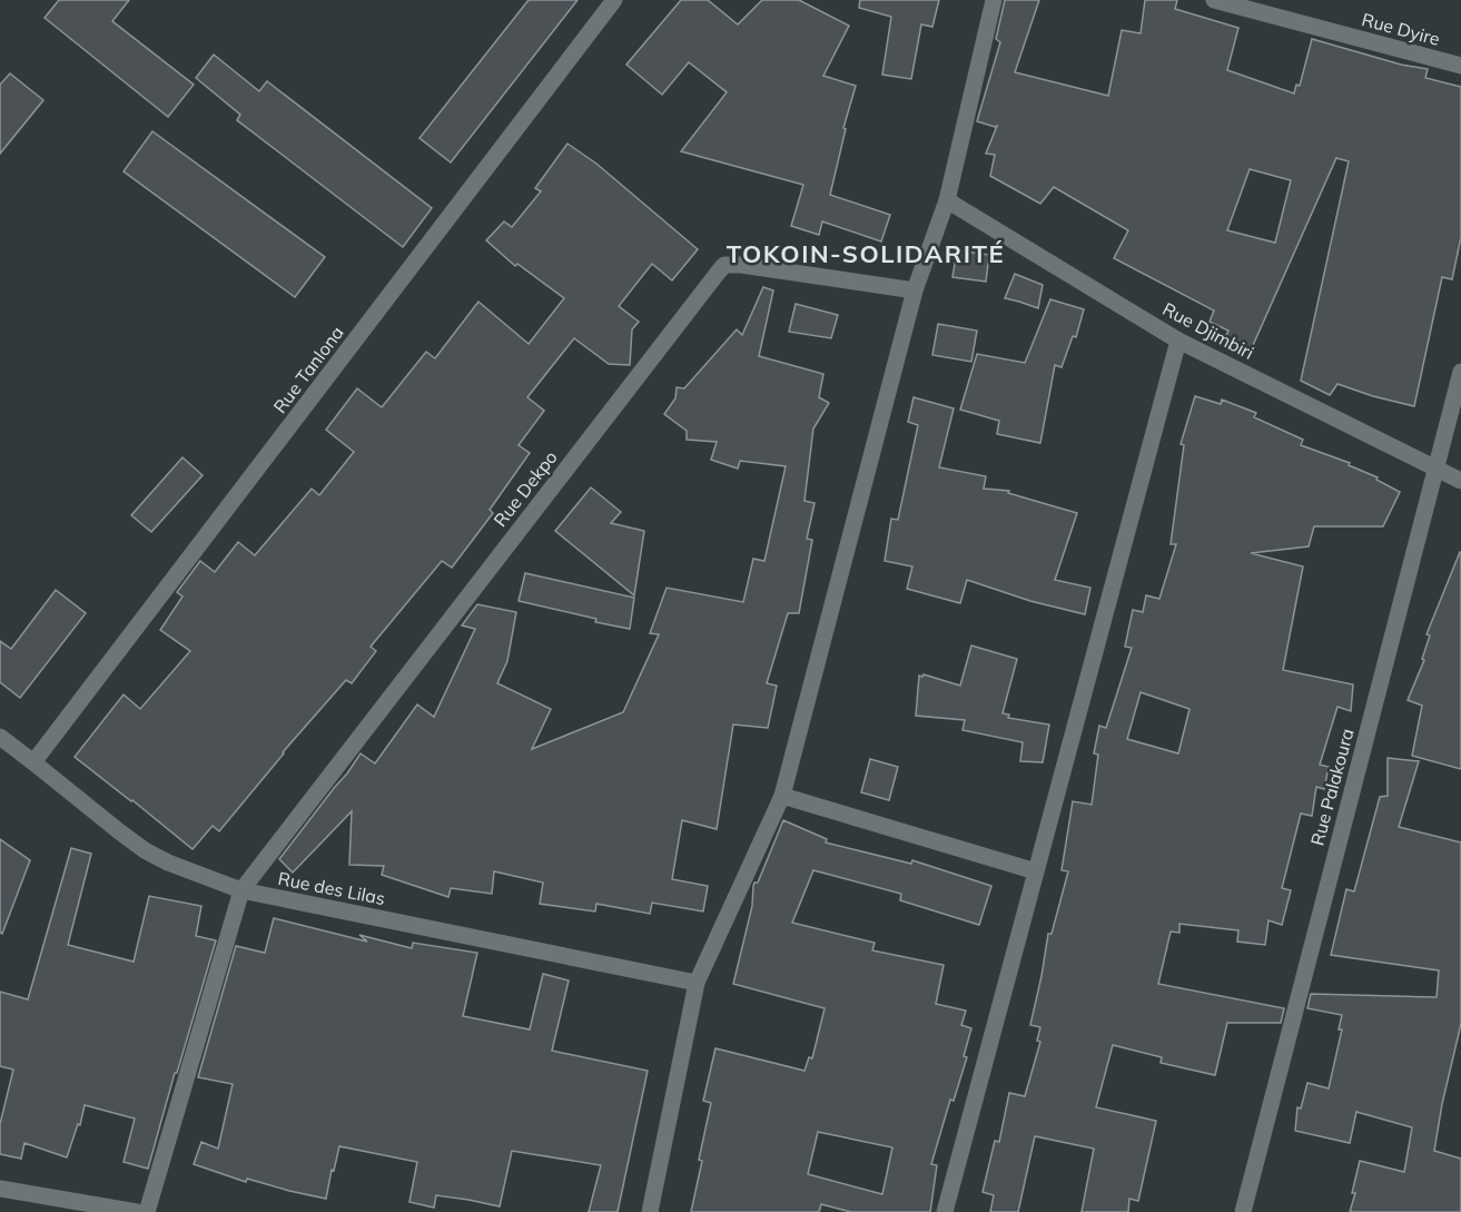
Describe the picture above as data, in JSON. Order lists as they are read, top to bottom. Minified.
{"streets":{"street":["Rue Dyire","Rue Djimbiri","Rue Tanlona","Rue Dekpo","Rue Palakoura","Rue des Lilas"]},"crossings":[["Rue Djimbiri","Rue Palakoura"],["Rue Tanlona","Rue des Lilas"],["Rue Dekpo","Rue des Lilas"]],"districts":["TOKOIN-SOLIDARITÉ"]}
